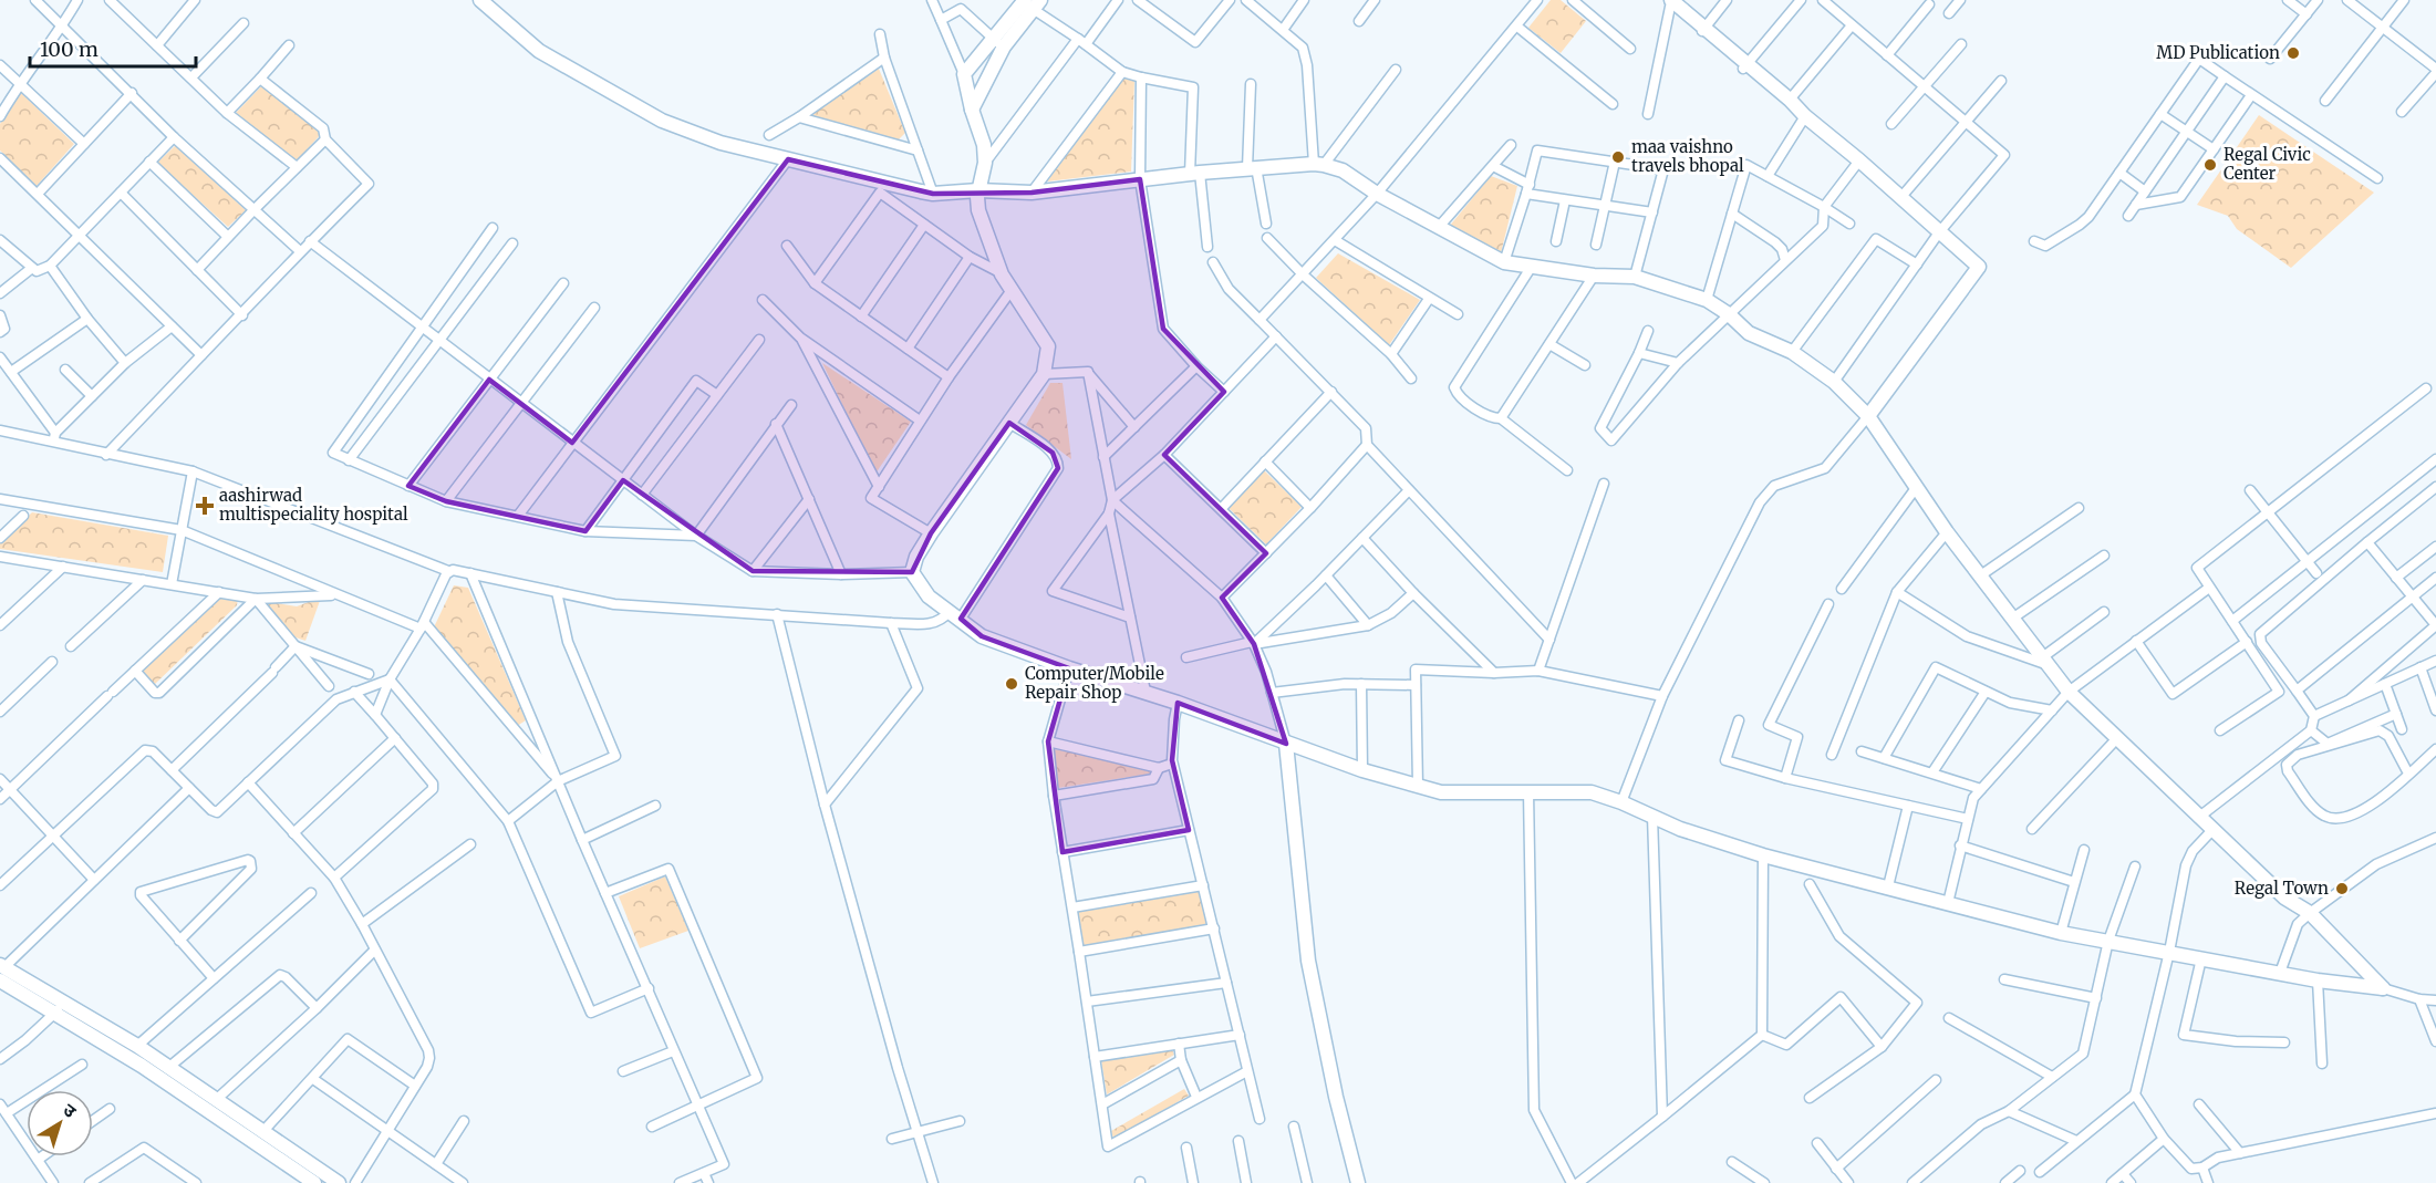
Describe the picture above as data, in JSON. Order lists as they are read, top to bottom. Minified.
{"places":{"other":["MD Publication","maa vaishno travels bhopal","Regal Civic Center","Computer/Mobile Repair Shop","Regal Town"],"health":["aashirwad multispeciality hospital"]},"scale_bar":"100 m","north":"top right"}
